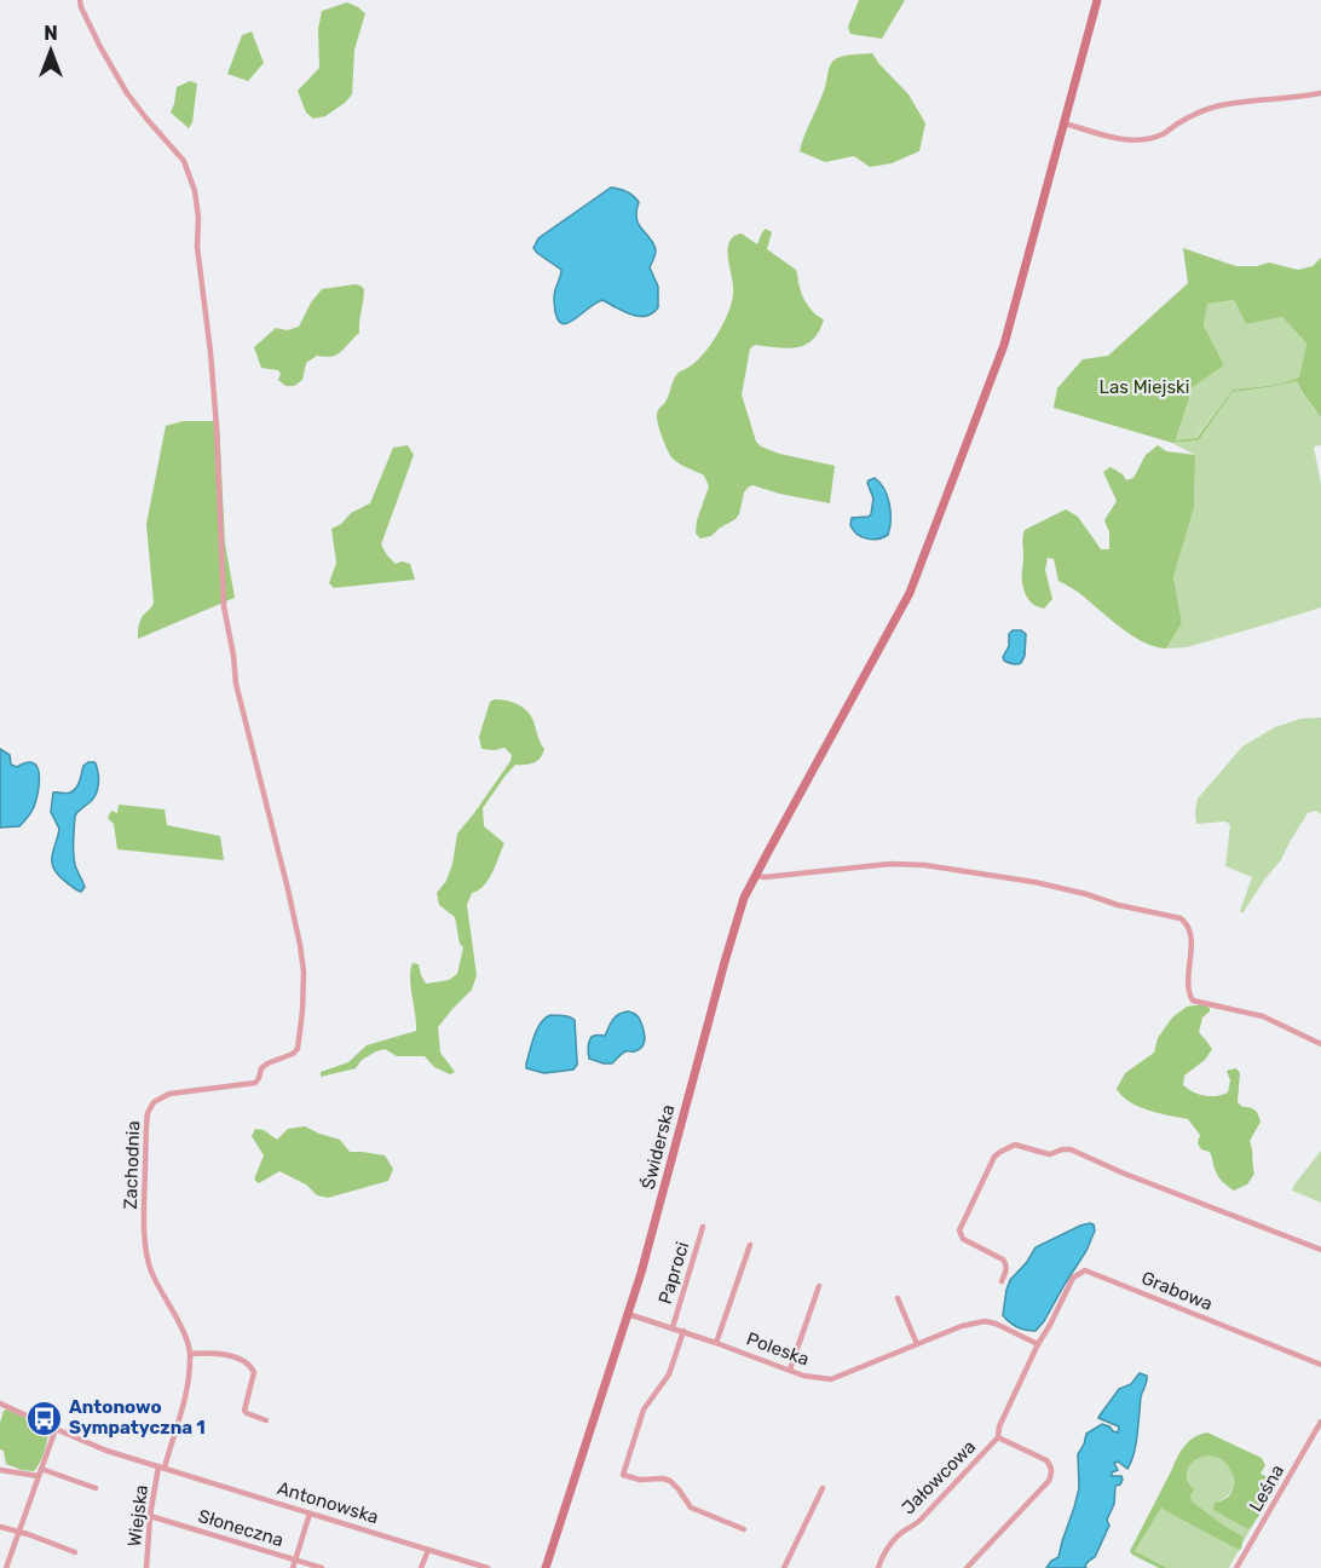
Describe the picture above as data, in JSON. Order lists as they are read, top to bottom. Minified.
{"streets":{"street":["Świderska","Zachodnia","Paproci","Grabowa","Poleska","Jałowcowa","Leśna","Antonowska","Wiejska","Słoneczna"]},"crossings":[["Świderska","Poleska"],["Zachodnia","Antonowska"],["Zachodnia","Wiejska"],["Paproci","Poleska"],["Grabowa","Jałowcowa"],["Poleska","Jałowcowa"],["Antonowska","Wiejska"],["Wiejska","Słoneczna"]],"parks":["Las Miejski"],"places":{"bus stop":["Antonowo Sympatyczna 1"]},"north":"top"}
